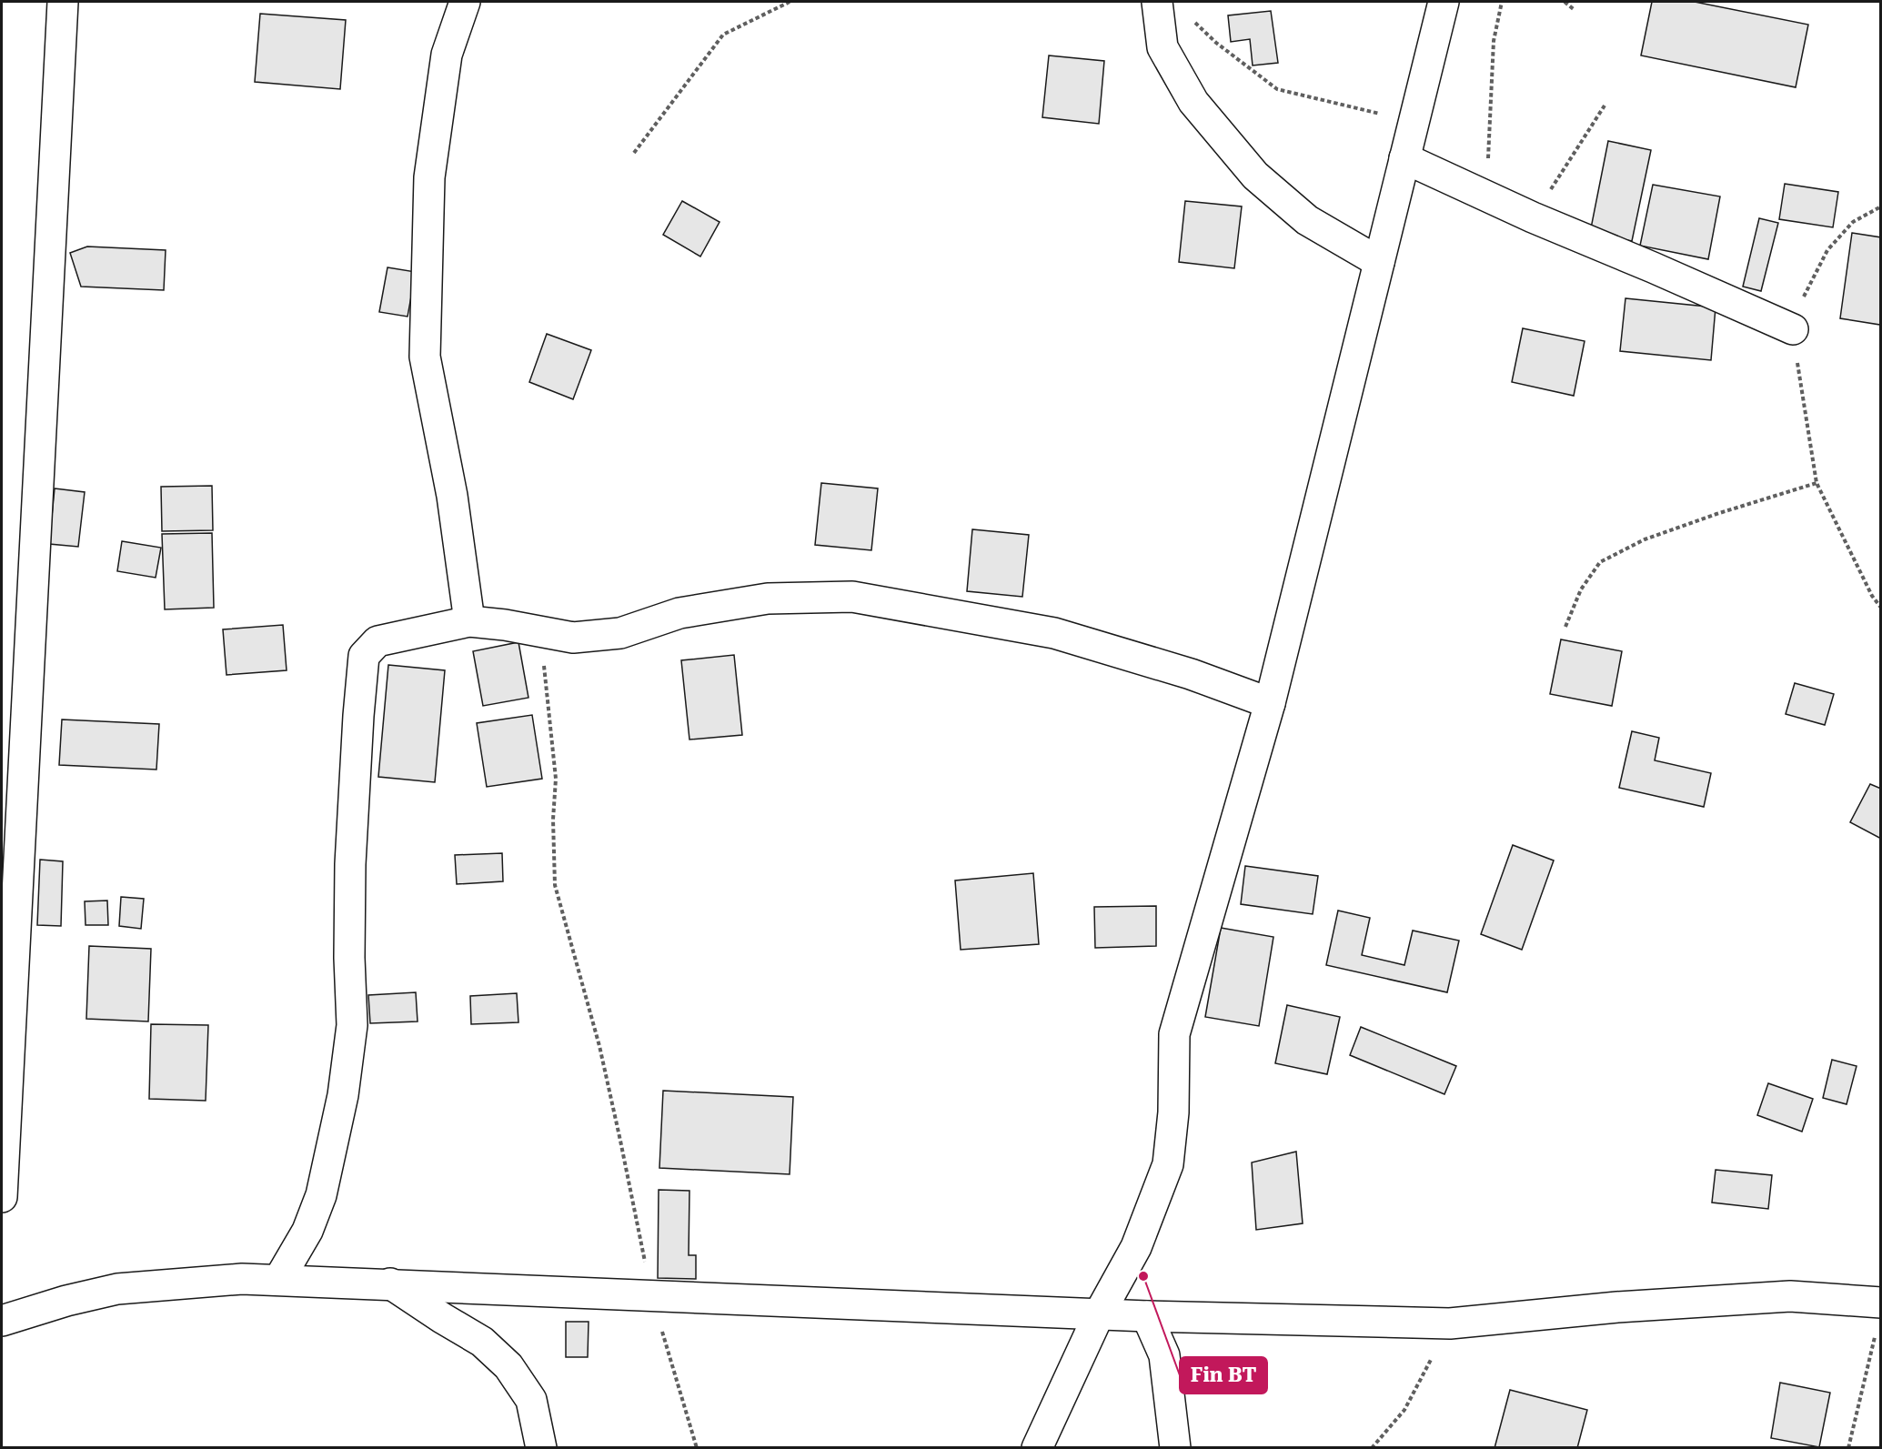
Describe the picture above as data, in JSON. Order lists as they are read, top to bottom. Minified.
{"places":["Fin BT"]}
